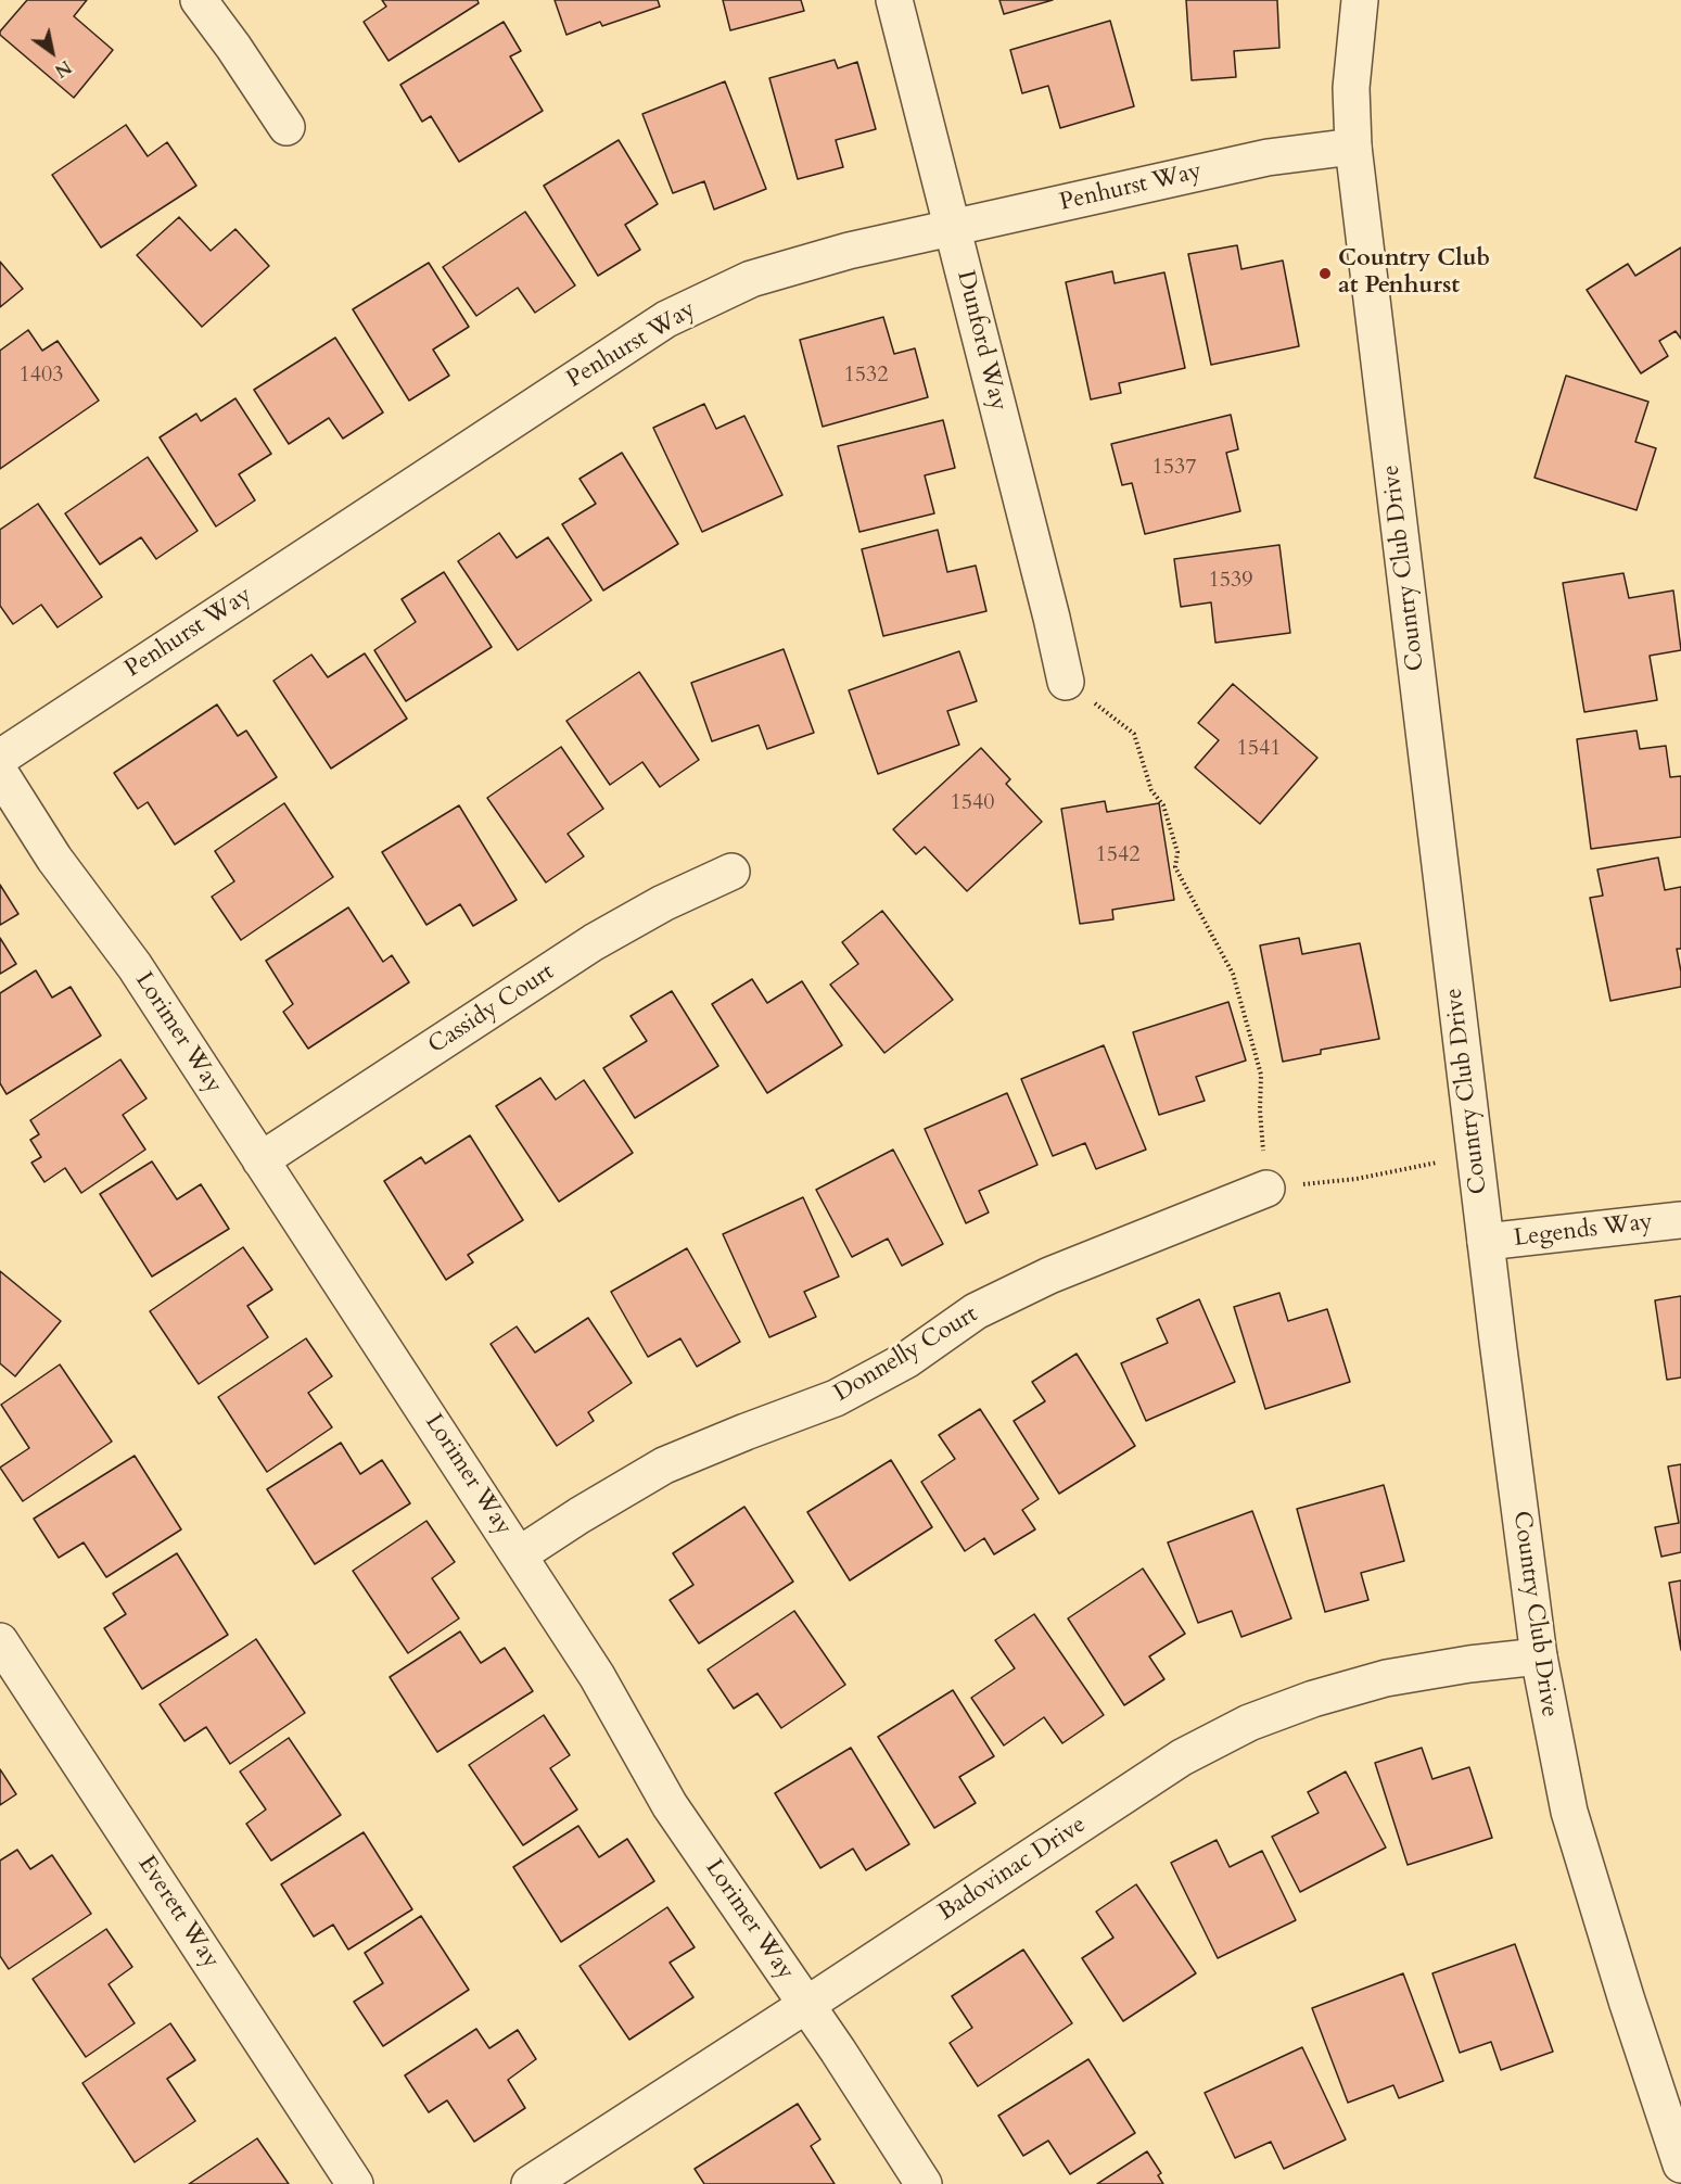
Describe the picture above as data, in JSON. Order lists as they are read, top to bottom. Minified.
{"streets":{"street":["Penhurst Way","Dunford Way","Country Club Drive","Cassidy Court","Lorimer Way","Legends Way","Donnelly Court","Badovinac Drive","Everett Way"]},"crossings":[["Penhurst Way","Dunford Way"],["Penhurst Way","Country Club Drive"],["Country Club Drive","Legends Way"],["Country Club Drive","Badovinac Drive"],["Cassidy Court","Lorimer Way"],["Lorimer Way","Donnelly Court"],["Lorimer Way","Badovinac Drive"]],"places":["Country Club at Penhurst"],"house_numbers":["1403","1532","1537","1539","1541","1540","1542"],"north":"bottom right"}
